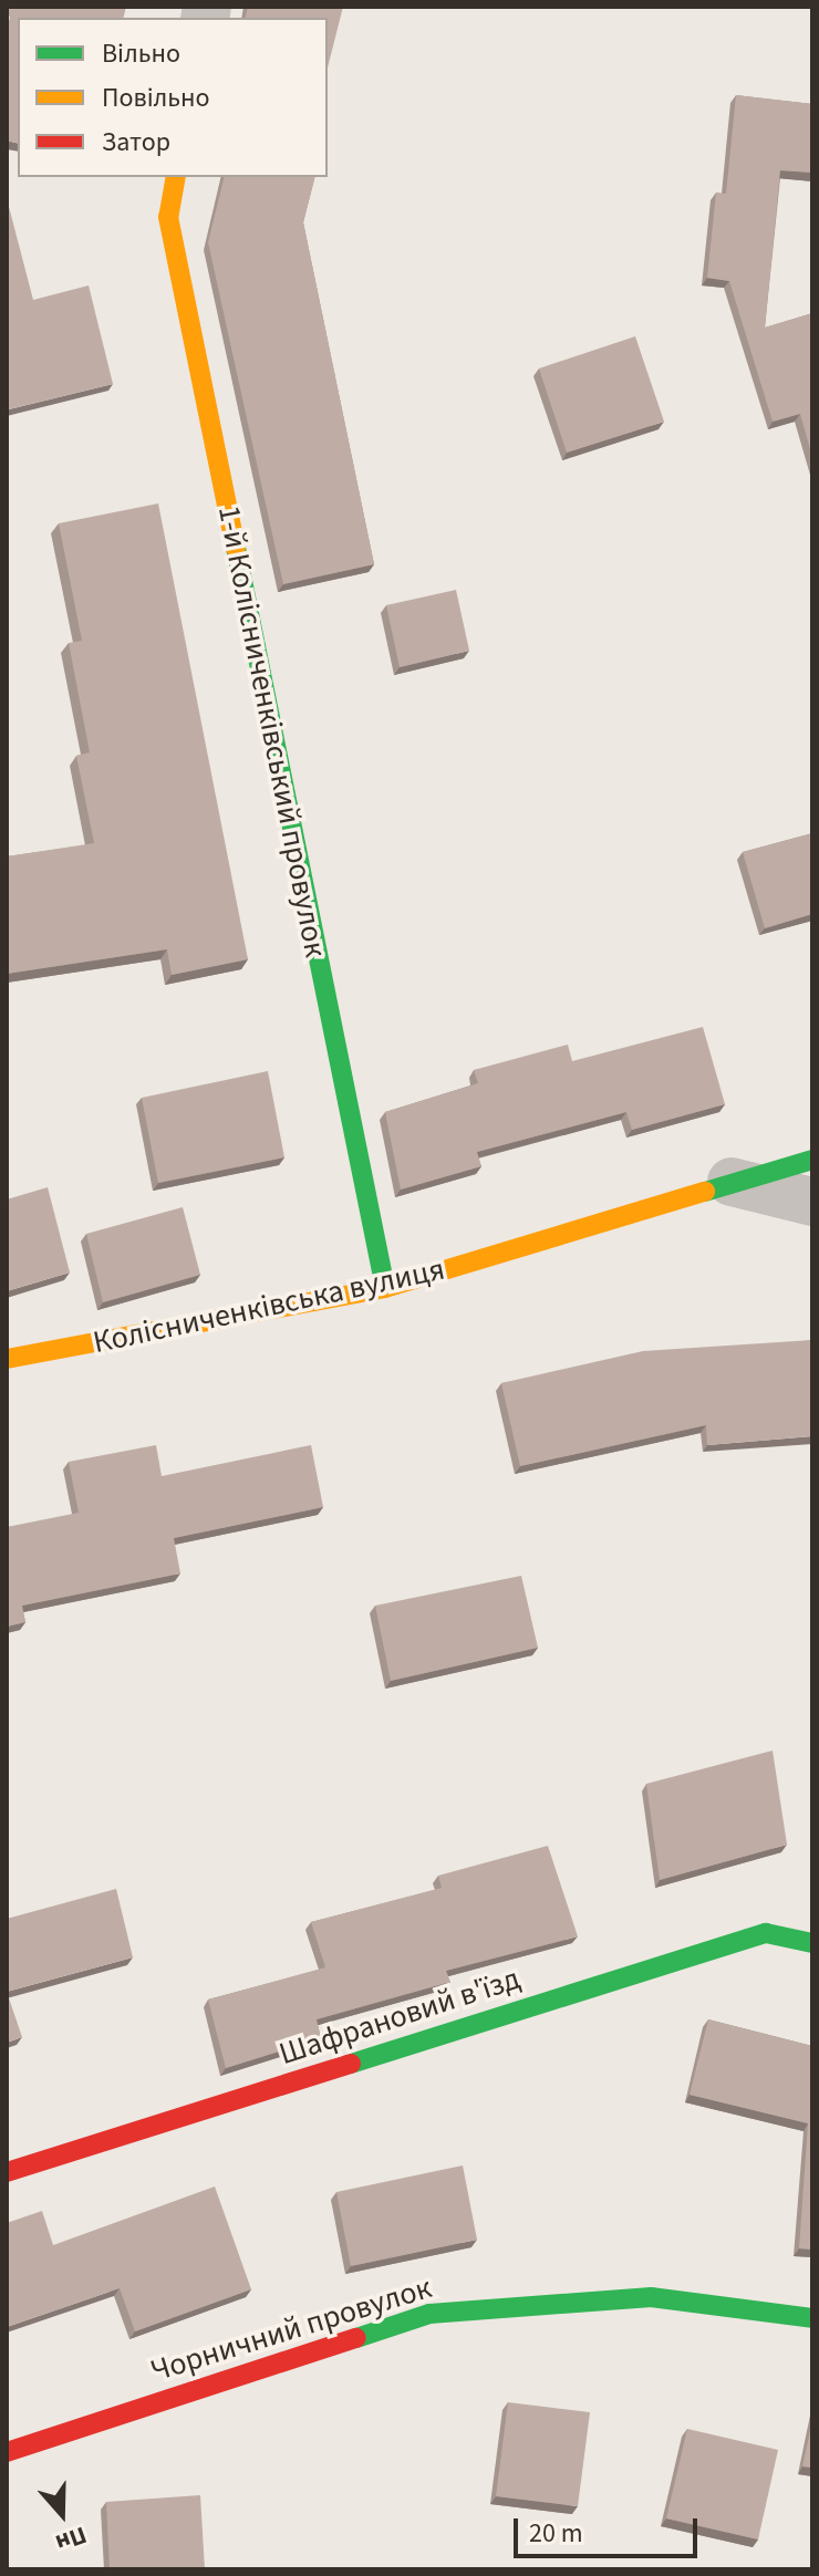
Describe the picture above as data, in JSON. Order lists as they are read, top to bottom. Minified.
{"streets":{"street":["1-й Колісниченківський провулок","Колісниченківська вулиця","Шафрановий в'їзд","Чорничний провулок"]},"crossings":[["1-й Колісниченківський провулок","Колісниченківська вулиця"]],"legend":["Вільно","Повільно","Затор"],"scale_bar":"20 m","north":"bottom"}
